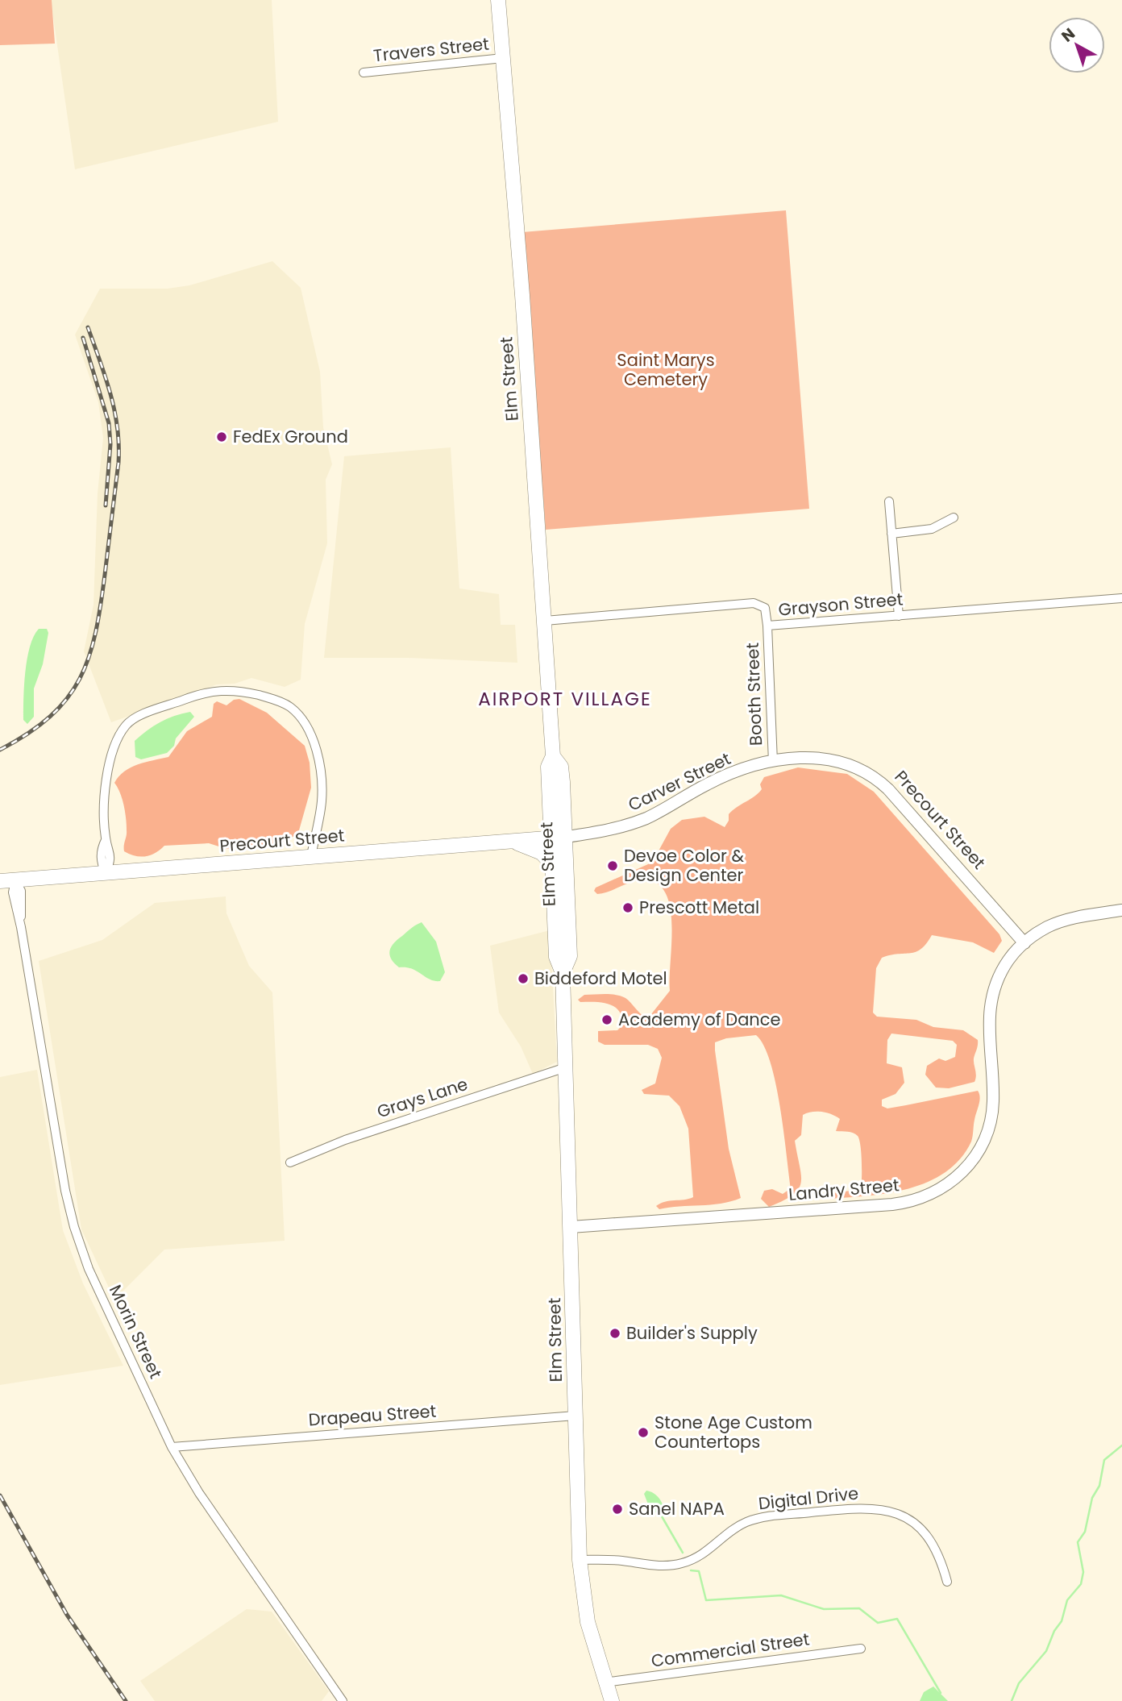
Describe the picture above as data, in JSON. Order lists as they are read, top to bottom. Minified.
{"streets":{"main road":["Elm Street","Precourt Street"],"street":["Travers Street","Grayson Street","Booth Street","Carver Street","Grays Lane","Landry Street","Morin Street","Drapeau Street","Digital Drive","Commercial Street"]},"crossings":[["Travers Street","Elm Street"],["Elm Street","Grayson Street"],["Elm Street","Carver Street"],["Elm Street","Precourt Street"],["Elm Street","Grays Lane"],["Elm Street","Landry Street"],["Elm Street","Drapeau Street"],["Elm Street","Digital Drive"],["Elm Street","Commercial Street"],["Grayson Street","Booth Street"],["Booth Street","Carver Street"],["Booth Street","Precourt Street"],["Carver Street","Precourt Street"],["Precourt Street","Landry Street"],["Precourt Street","Morin Street"],["Morin Street","Drapeau Street"]],"districts":["AIRPORT VILLAGE"],"parks":["Saint Marys Cemetery"],"places":["FedEx Ground","Devoe Color & Design Center","Prescott Metal","Biddeford Motel","Academy of Dance","Builder's Supply","Stone Age Custom Countertops","Sanel NAPA"],"north":"top left"}
